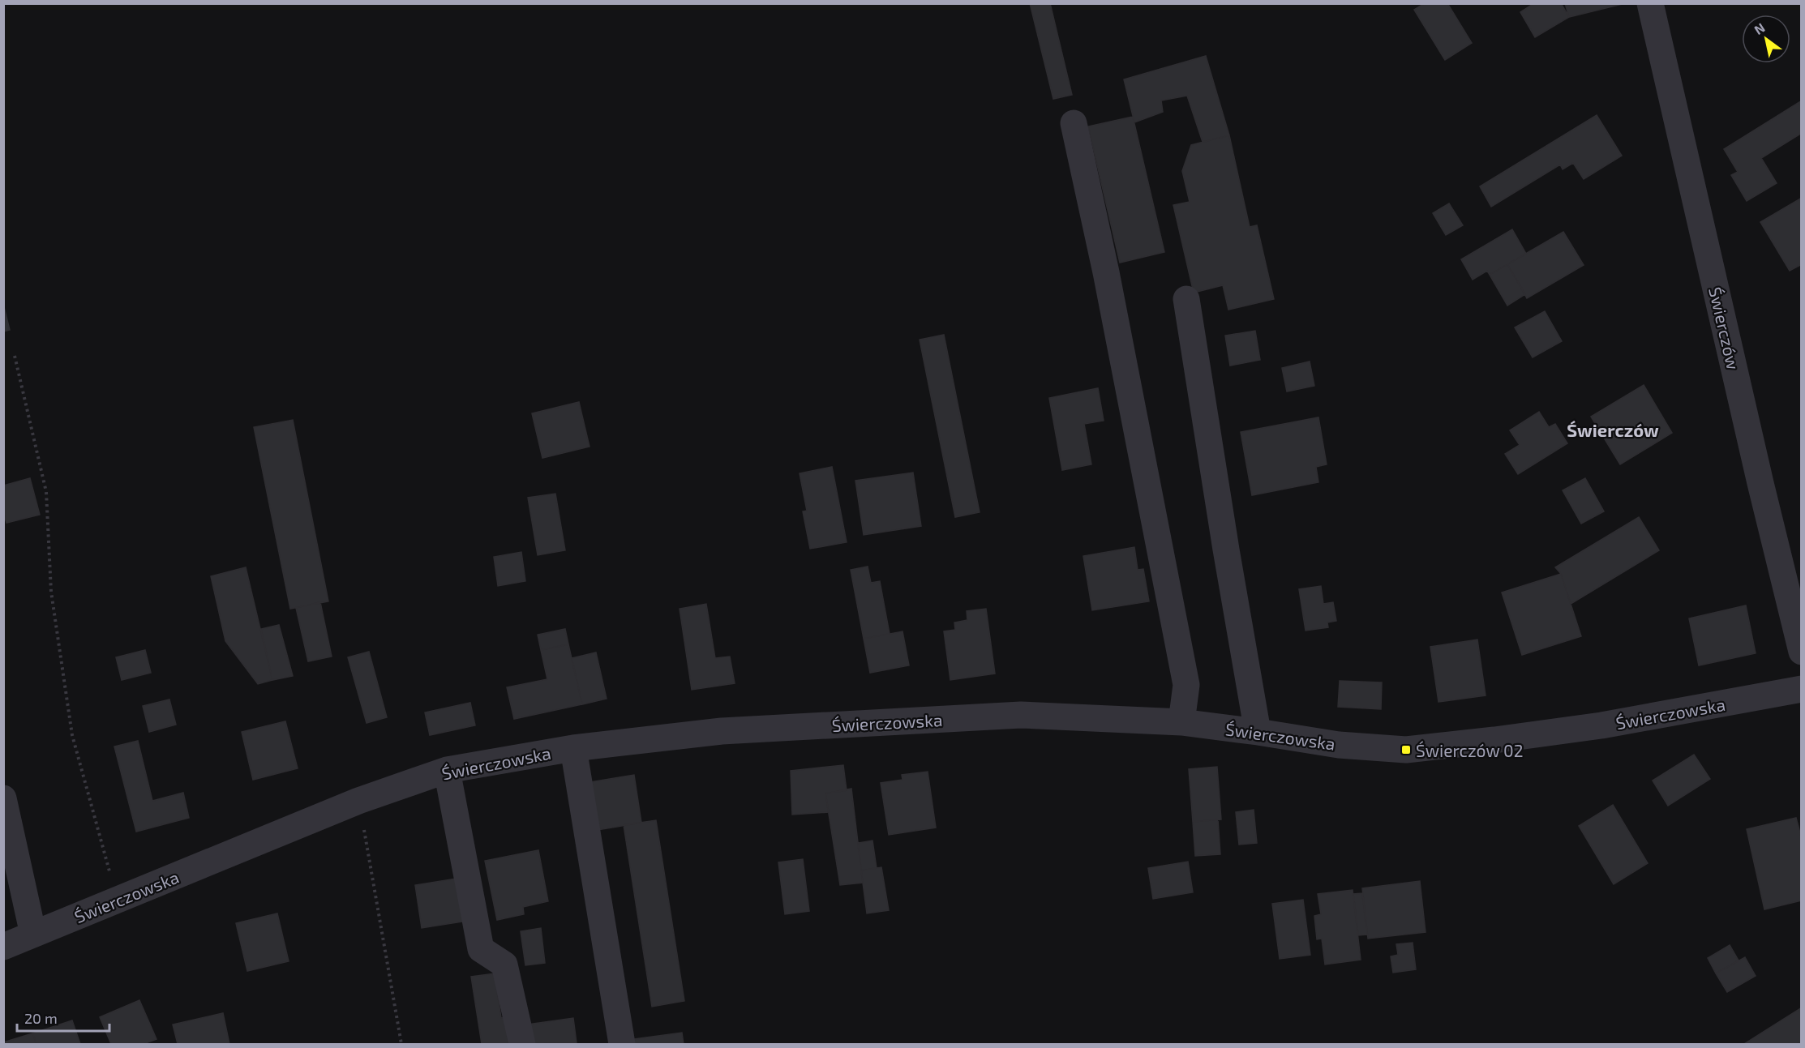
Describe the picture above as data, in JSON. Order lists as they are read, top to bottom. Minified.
{"streets":{"street":["Świerczów","Świerczowska"]},"districts":["Świerczów"],"places":{"transit":["Świerczów 02"]},"scale_bar":"20 m","north":"top left"}
